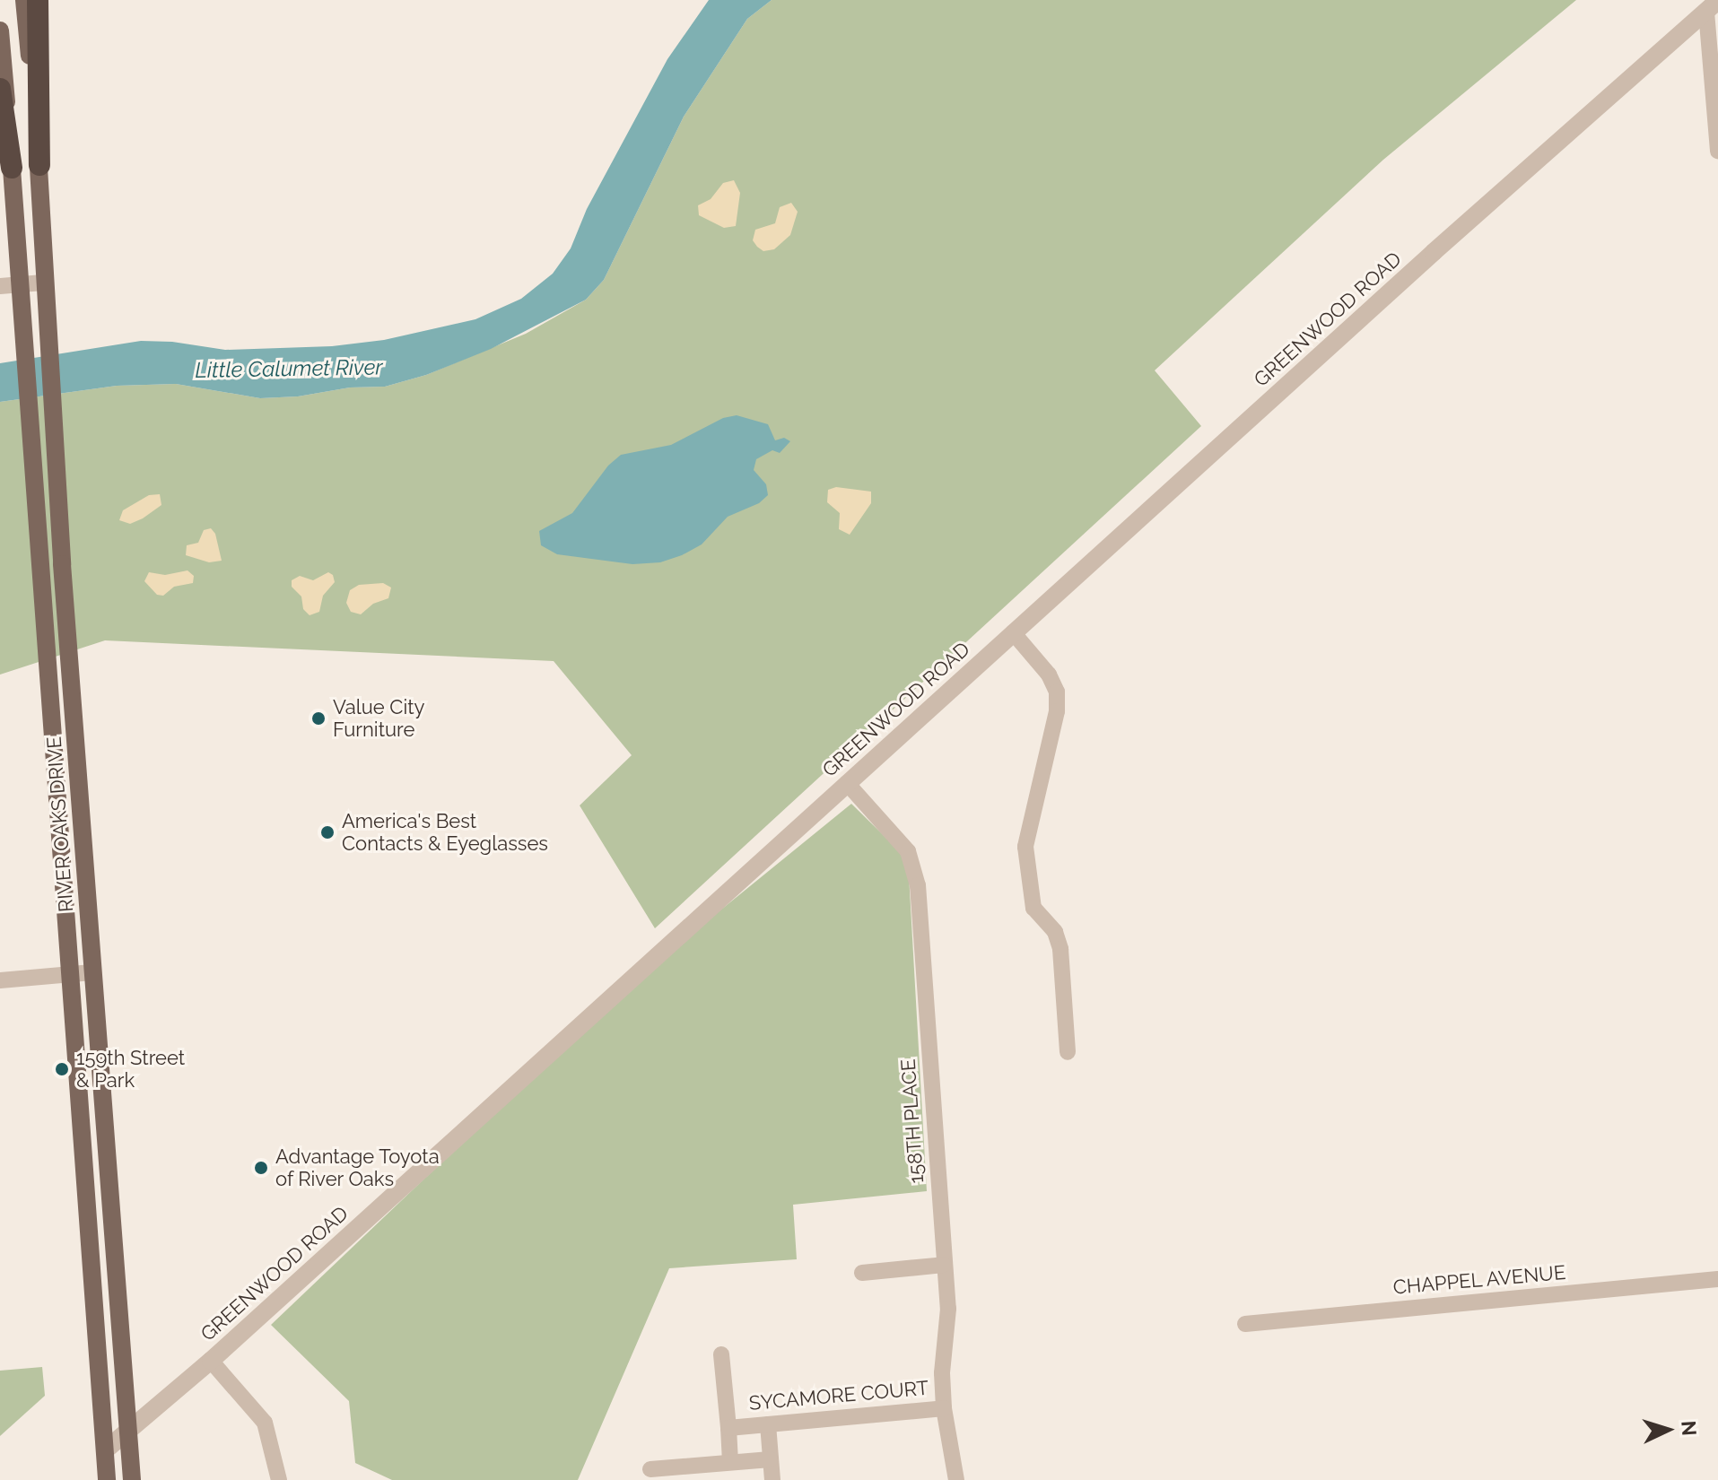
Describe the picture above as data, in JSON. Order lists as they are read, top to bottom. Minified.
{"streets":{"main road":["RIVER OAKS DRIVE"],"street":["GREENWOOD ROAD","158TH PLACE","CHAPPEL AVENUE","SYCAMORE COURT"]},"crossings":[["GREENWOOD ROAD","RIVER OAKS DRIVE"],["GREENWOOD ROAD","158TH PLACE"],["158TH PLACE","SYCAMORE COURT"]],"water":["Little Calumet River"],"places":["Value City Furniture","America's Best Contacts & Eyeglasses","159th Street & Park","Advantage Toyota of River Oaks"],"north":"right"}
